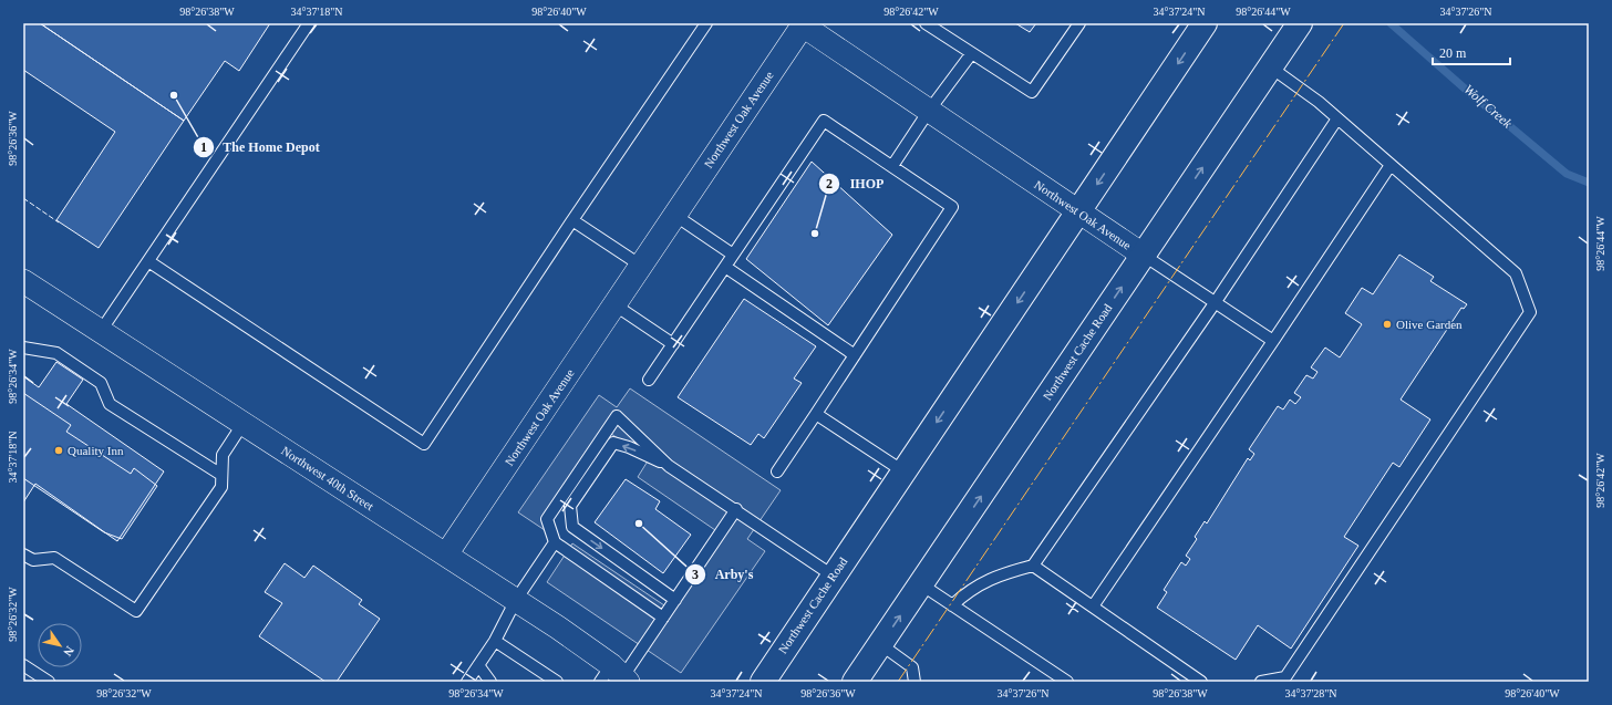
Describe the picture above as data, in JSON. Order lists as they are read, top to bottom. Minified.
{"streets":{"main road":["Northwest Cache Road"],"street":["Northwest Oak Avenue","Northwest 40th Street"]},"crossings":[["Northwest Oak Avenue","Northwest Cache Road"],["Northwest Oak Avenue","Northwest 40th Street"]],"water":["Wolf Creek"],"places":["The Home Depot","IHOP","Olive Garden","Quality Inn","Arby's"],"scale_bar":"20 m","north":"bottom right","coordinates":["98°26'38\"W","34°37'18\"N","98°26'40\"W","98°26'42\"W","34°37'24\"N","98°26'44\"W","34°37'26\"N","98°26'36\"W","98°26'34\"W","98°26'32\"W","34°37'28\"N"]}
